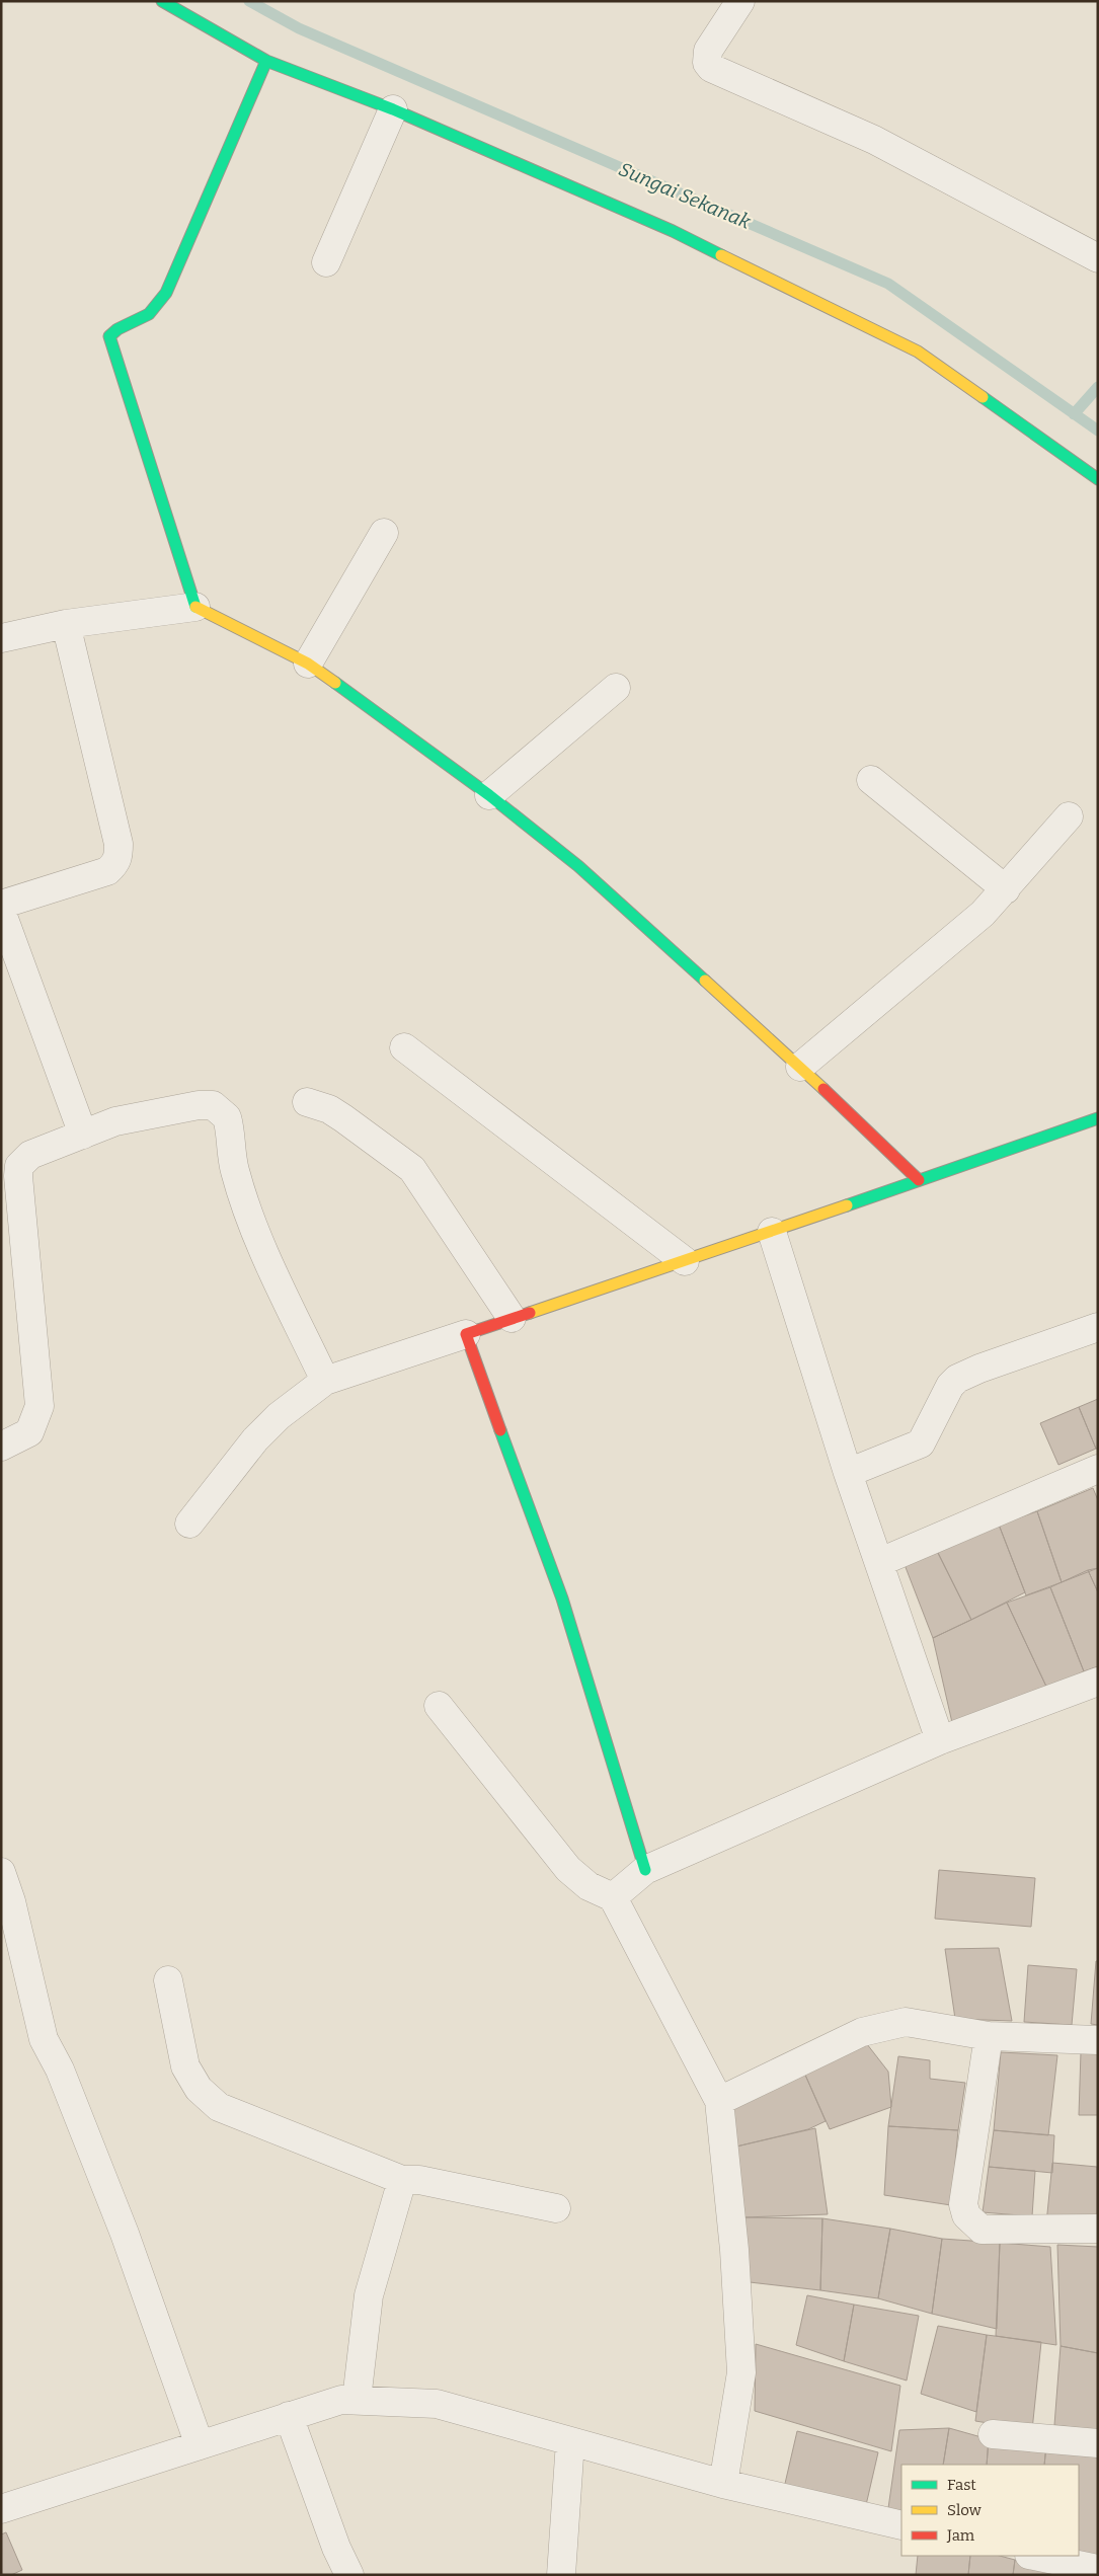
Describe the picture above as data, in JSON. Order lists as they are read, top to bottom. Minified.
{"water":["Sungai Sekanak"],"legend":["Fast","Slow","Jam"]}
